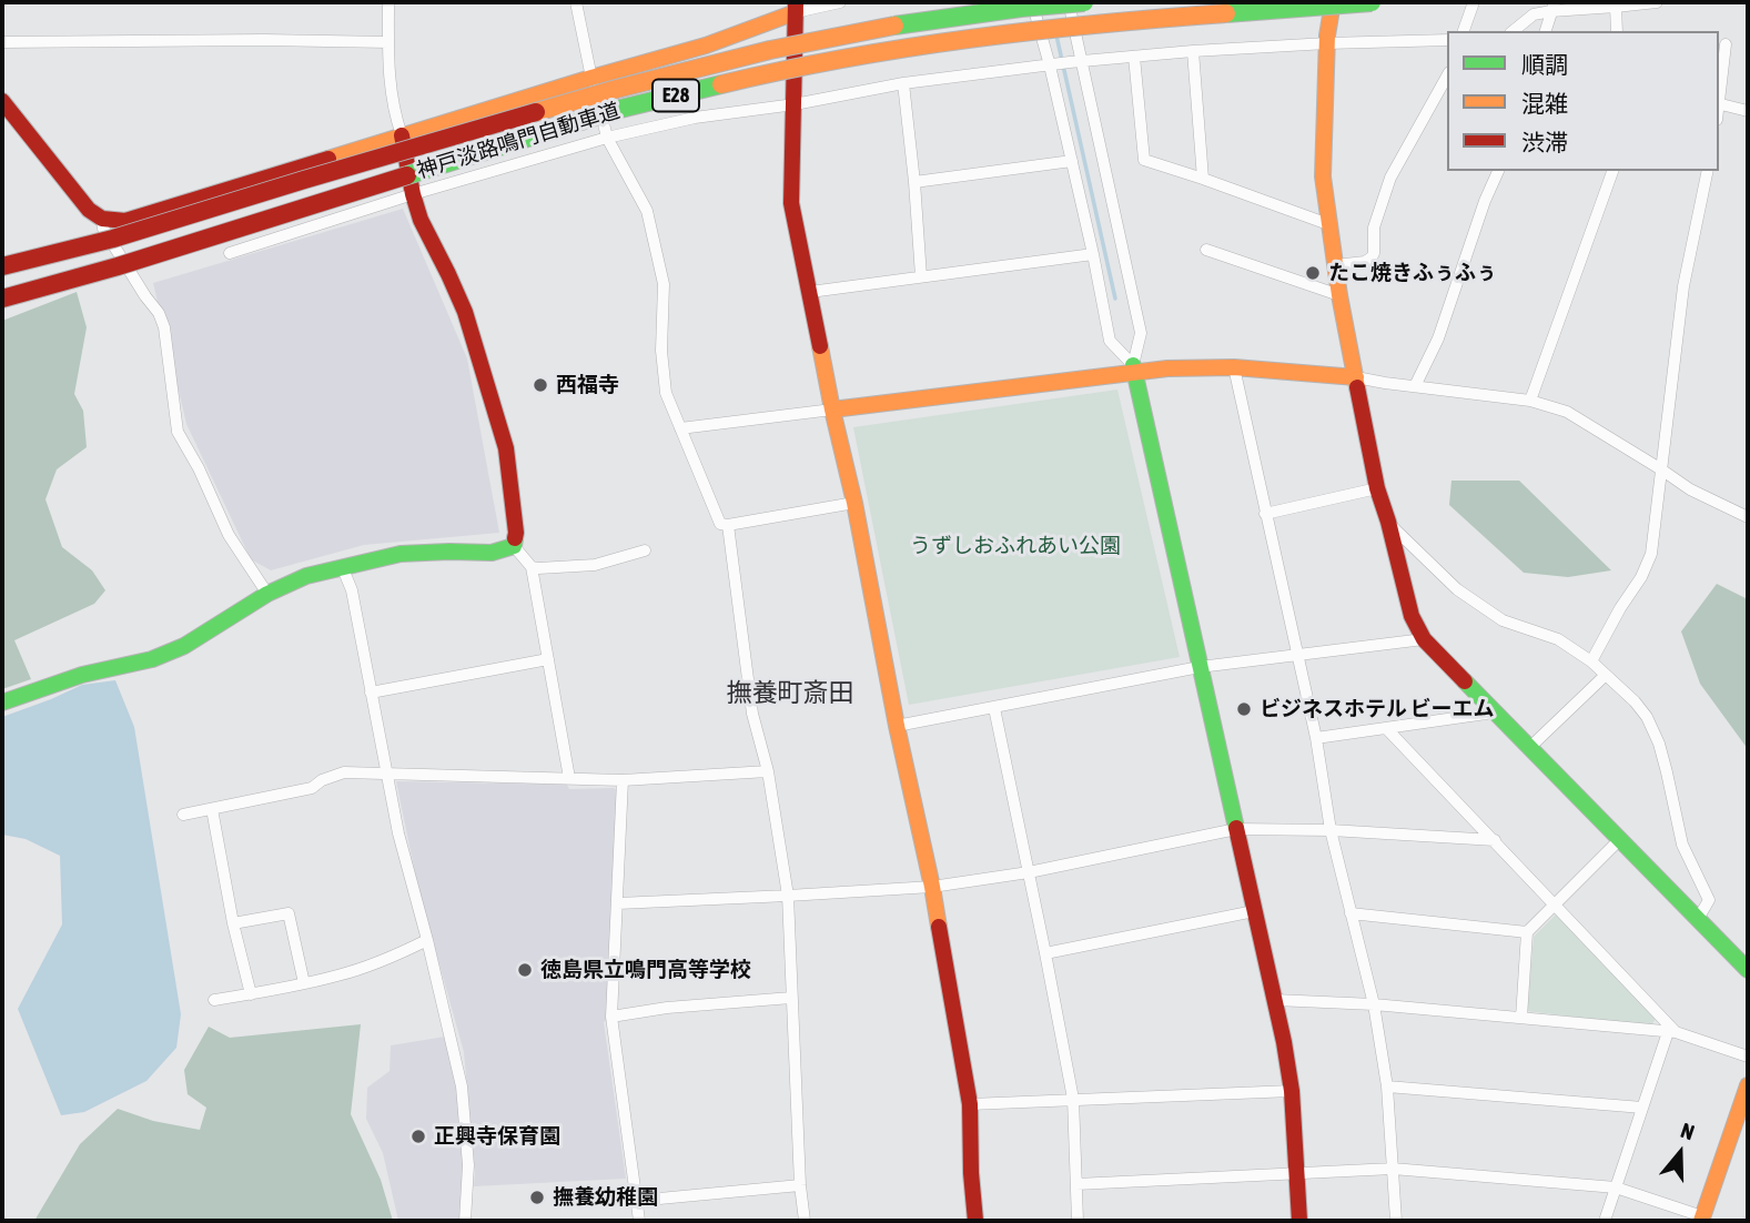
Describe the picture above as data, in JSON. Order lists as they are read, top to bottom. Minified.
{"streets":{"main road":["E28","神戸淡路鳴門自動車道"]},"districts":["撫養町斎田"],"parks":["うずしおふれあい公園"],"places":["たこ焼きふぅふぅ","西福寺","ビジネスホテル ビーエム","徳島県立鳴門高等学校","正興寺保育園","撫養幼稚園"],"legend":["順調","混雑","渋滞"],"north":"top"}
